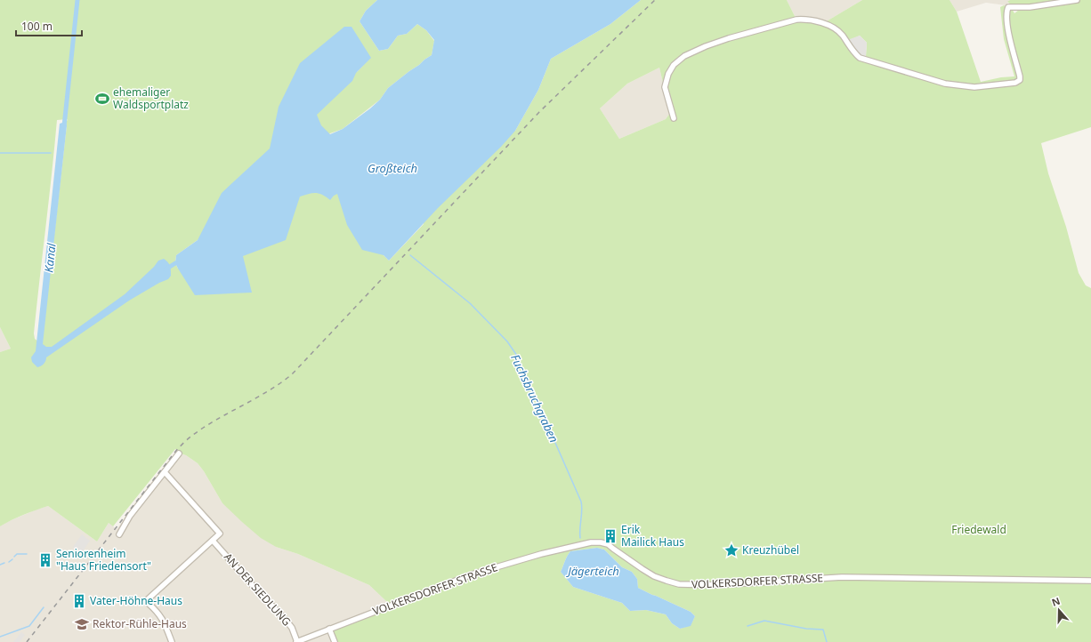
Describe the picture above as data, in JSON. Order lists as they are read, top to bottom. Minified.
{"streets":{"street":["VOLKERSDORFER STRASSE","AN DER SIEDLUNG"]},"crossings":[["VOLKERSDORFER STRASSE","AN DER SIEDLUNG"]],"water":["Großteich","Kanal","Fuchsbruchgraben","Jägerteich"],"parks":["Friedewald"],"places":{"sports":["ehemaliger Waldsportplatz"],"building":["Erik Mailick Haus","Seniorenheim \"Haus Friedensort\"","Vater-Höhne-Haus"],"place":["Kreuzhübel"],"school or university":["Rektor-Rühle-Haus"]},"scale_bar":"100 m","north":"top"}
